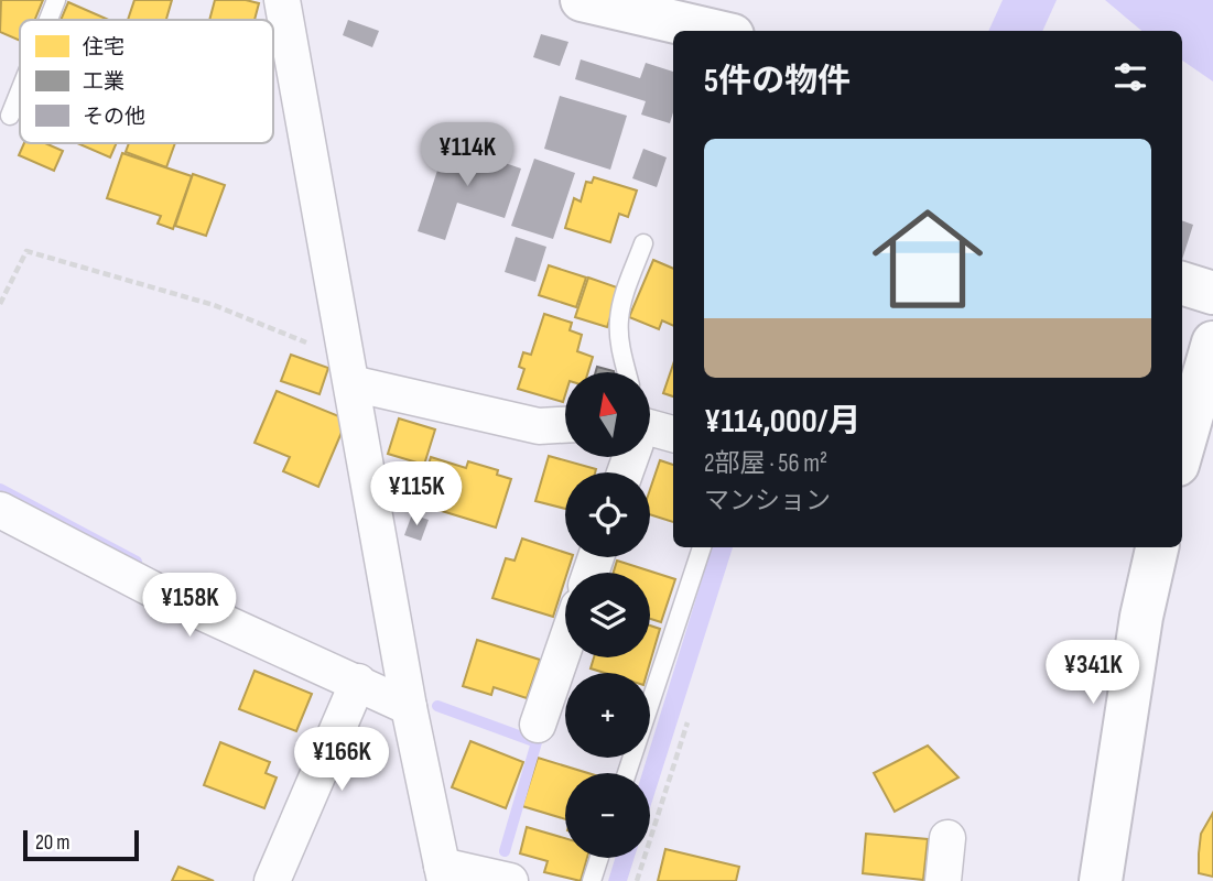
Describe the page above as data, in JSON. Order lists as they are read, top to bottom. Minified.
{"legend":["住宅","工業","その他"],"scale_bar":"20 m","north":"top","page":{"heading":"5件の物件","price":["¥114K","¥115K","¥158K","¥341K","¥166K"],"list":[{"name":"¥114,000/月","note":"2部屋 · 56 m² · マンション"}],"map_buttons":["+","−"],"scale":"20 m"}}
